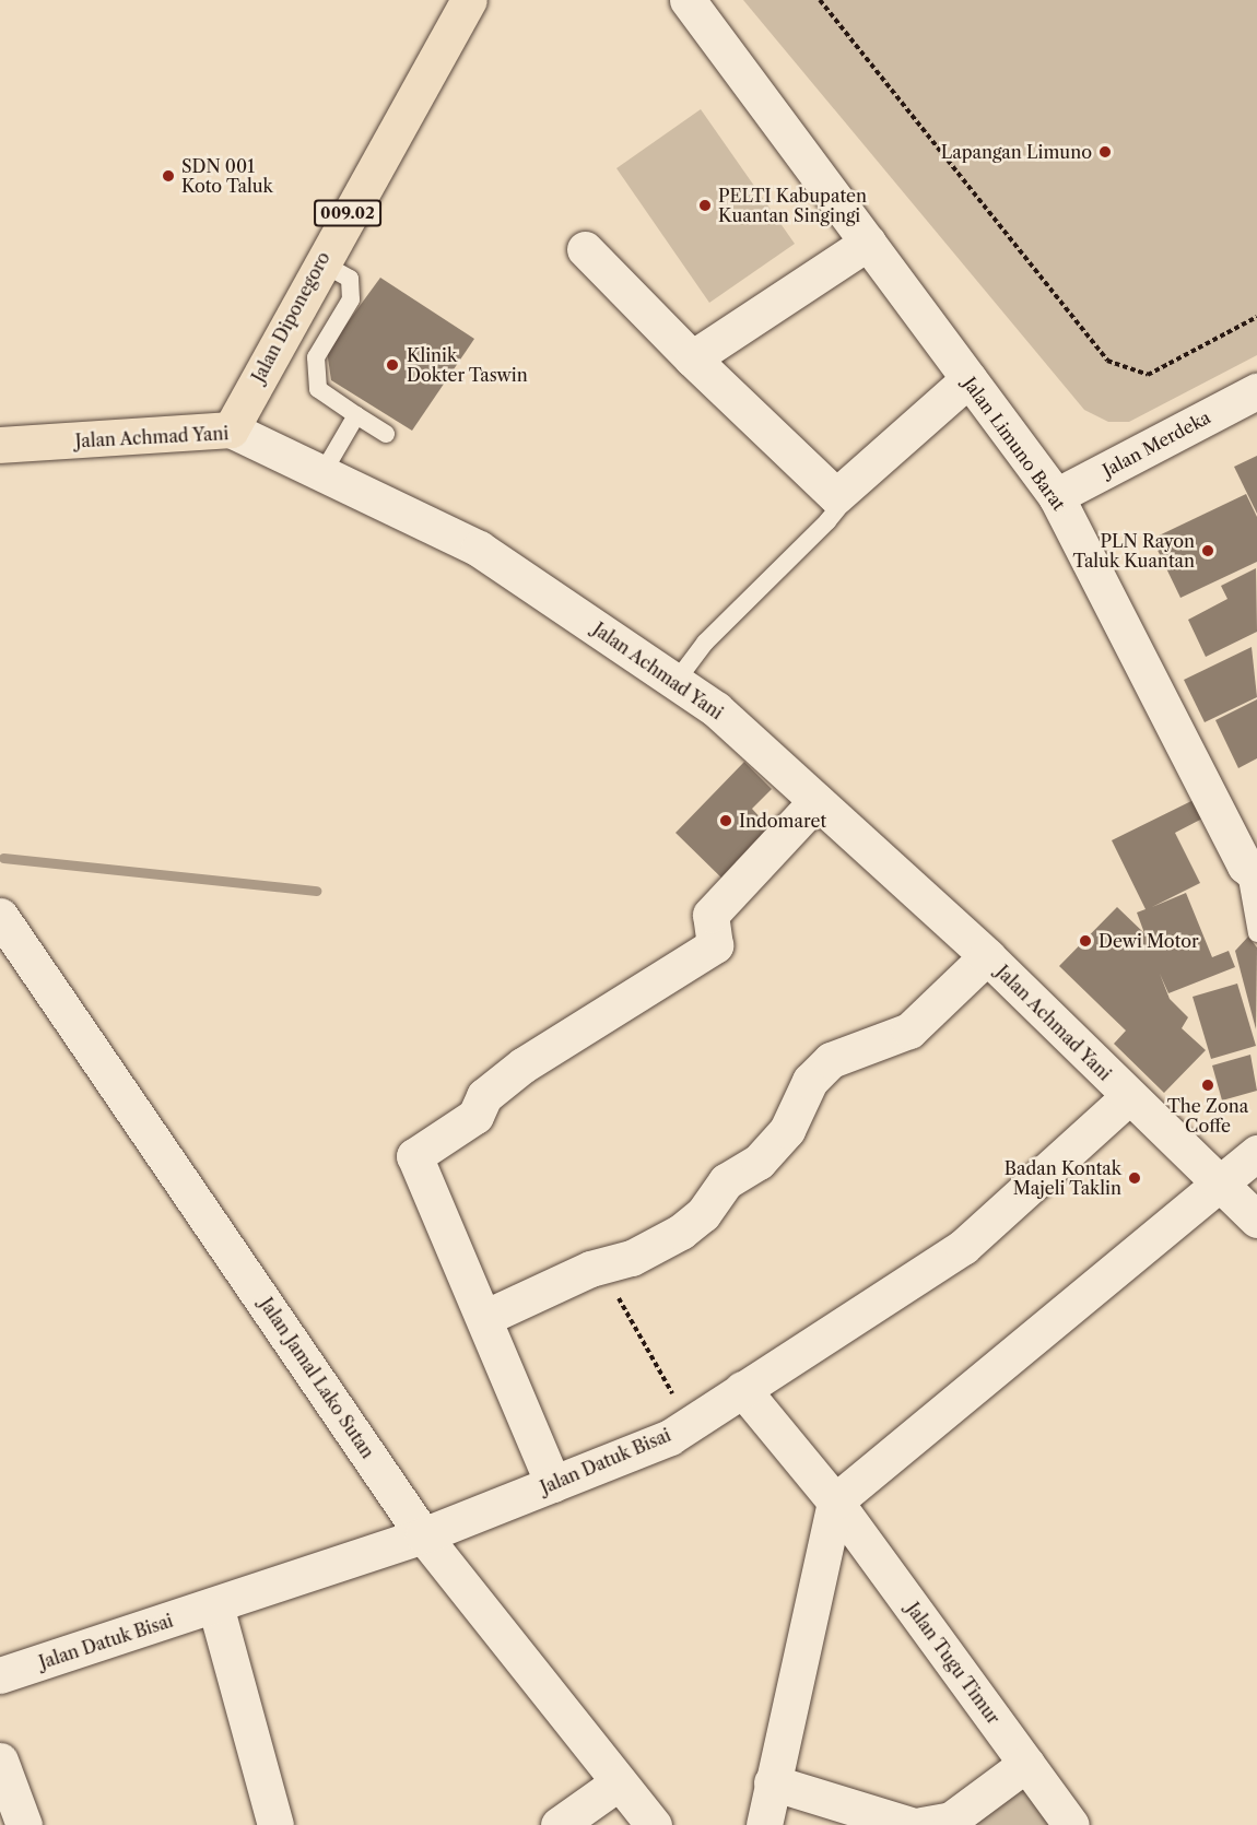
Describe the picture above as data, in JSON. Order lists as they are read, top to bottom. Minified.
{"streets":{"main road":["009.02","Jalan Diponegoro","Jalan Achmad Yani"],"street":["Jalan Limuno Barat","Jalan Merdeka","Jalan Jamal Lako Sutan","Jalan Datuk Bisai","Jalan Tugu Timur"]},"crossings":[["Jalan Diponegoro","Jalan Achmad Yani"],["Jalan Achmad Yani","Jalan Datuk Bisai"],["Jalan Limuno Barat","Jalan Merdeka"],["Jalan Jamal Lako Sutan","Jalan Datuk Bisai"],["Jalan Datuk Bisai","Jalan Tugu Timur"]],"places":["Lapangan Limuno","SDN 001 Koto Taluk","PELTI Kabupaten Kuantan Singingi","Klinik Dokter Taswin","PLN Rayon Taluk Kuantan","Indomaret","Dewi Motor","The Zona Coffe","Badan Kontak Majeli Taklin"]}
